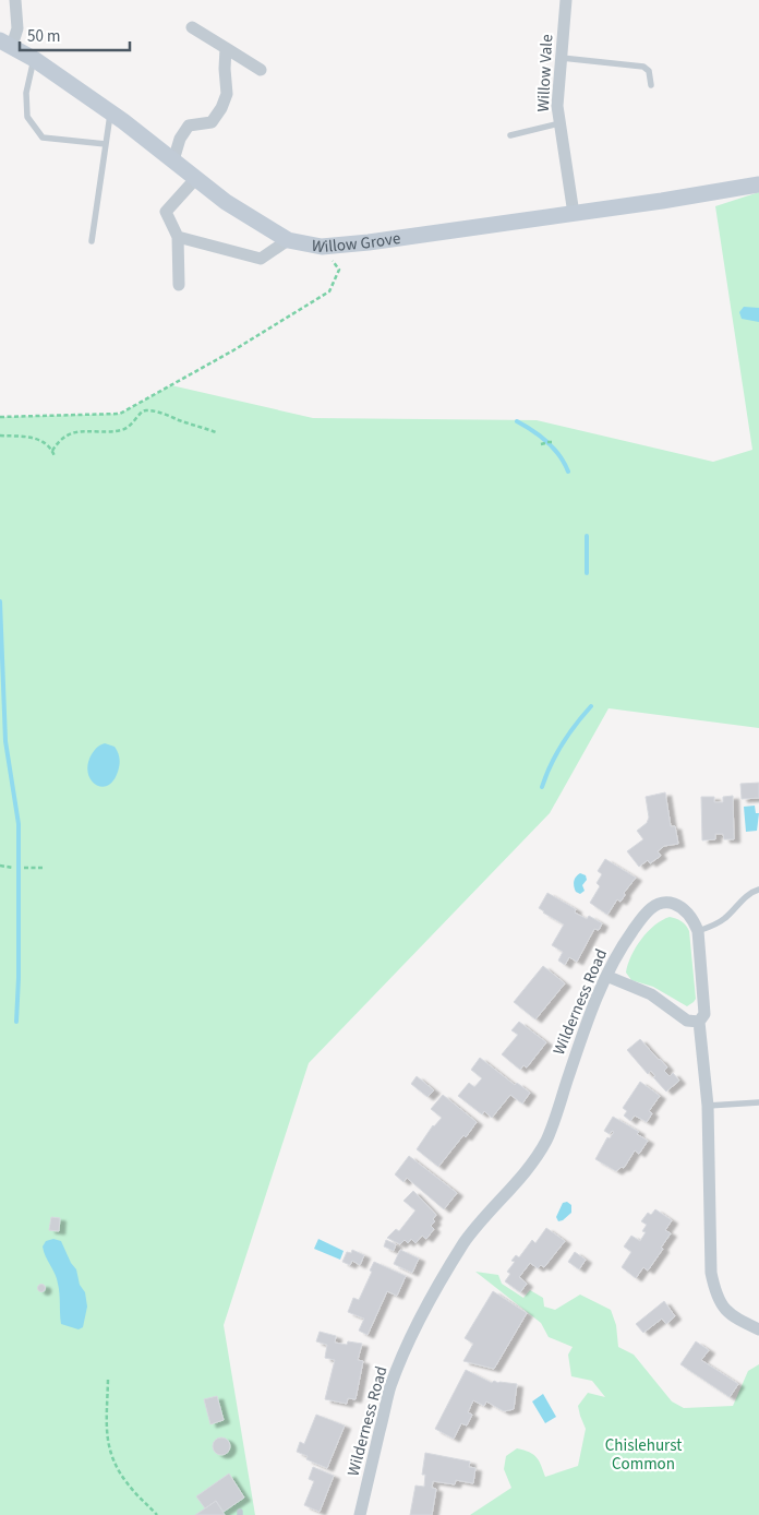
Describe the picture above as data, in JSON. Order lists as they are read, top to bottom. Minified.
{"streets":{"street":["Willow Vale","Willow Grove","Wilderness Road"]},"crossings":[["Willow Vale","Willow Grove"]],"parks":["Chislehurst Common"],"scale_bar":"50 m"}
